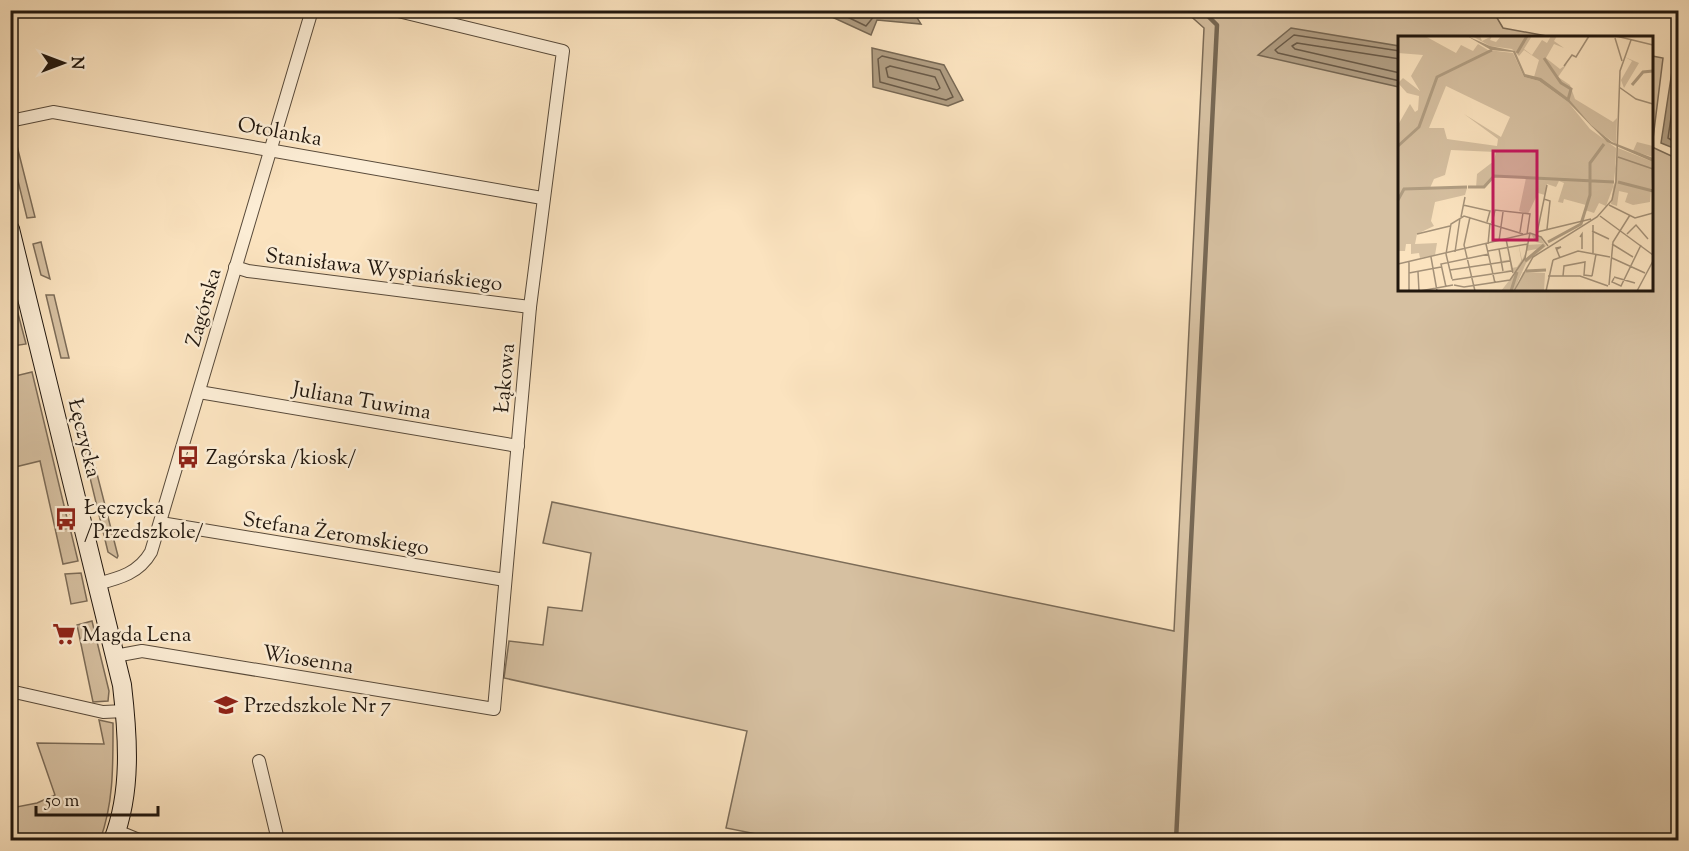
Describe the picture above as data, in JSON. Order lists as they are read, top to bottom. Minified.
{"streets":{"main road":["Łęczycka"],"street":["Otolanka","Stanisława Wyspiańskiego","Zagórska","Łąkowa","Juliana Tuwima","Stefana Żeromskiego","Wiosenna"]},"crossings":[["Otolanka","Zagórska"],["Otolanka","Łąkowa"],["Stanisława Wyspiańskiego","Zagórska"],["Stanisława Wyspiańskiego","Łąkowa"],["Zagórska","Juliana Tuwima"],["Zagórska","Łęczycka"],["Zagórska","Stefana Żeromskiego"],["Łąkowa","Juliana Tuwima"],["Łąkowa","Stefana Żeromskiego"],["Łąkowa","Wiosenna"],["Łęczycka","Wiosenna"]],"places":{"bus stop":["Zagórska /kiosk/","Łęczycka /Przedszkole/"],"supermarket":["Magda Lena"],"school or university":["Przedszkole Nr 7"]},"scale_bar":"50 m","north":"right"}
